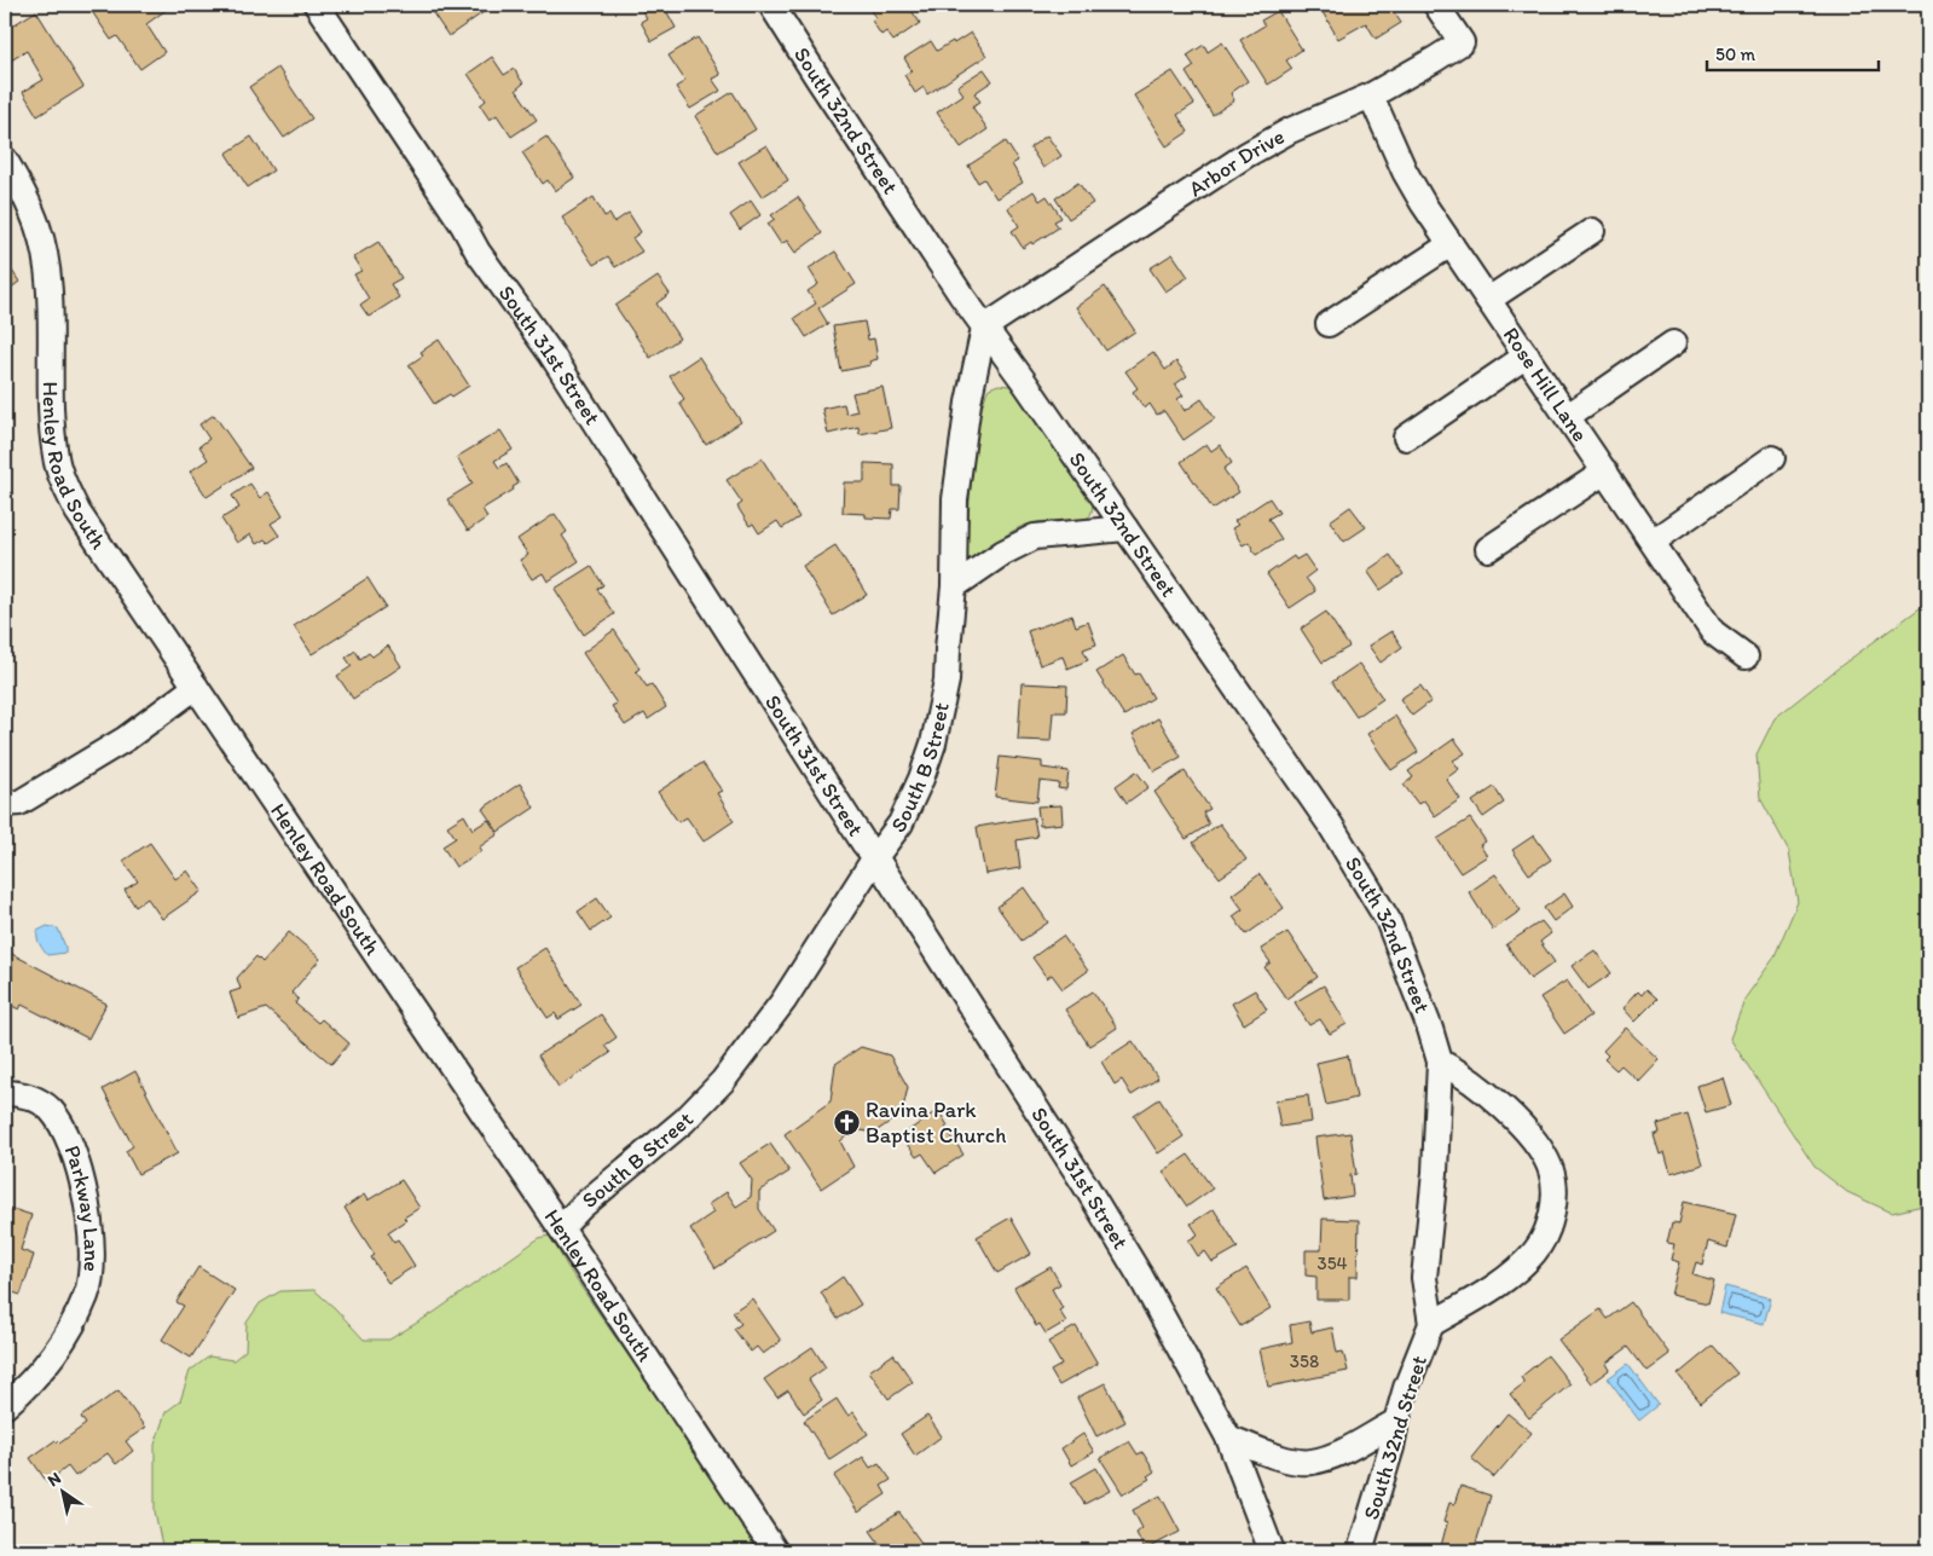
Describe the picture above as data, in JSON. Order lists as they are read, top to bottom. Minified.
{"streets":{"street":["South 32nd Street","Arbor Drive","South 31st Street","Rose Hill Lane","Henley Road South","South B Street","Parkway Lane"]},"crossings":[["South 32nd Street","Arbor Drive"],["South 32nd Street","South B Street"],["Arbor Drive","Rose Hill Lane"],["Arbor Drive","South B Street"],["South 31st Street","South B Street"],["Henley Road South","South B Street"]],"places":{"church":["Ravina Park Baptist Church"]},"house_numbers":["354","358"],"scale_bar":"50 m","north":"top left"}
